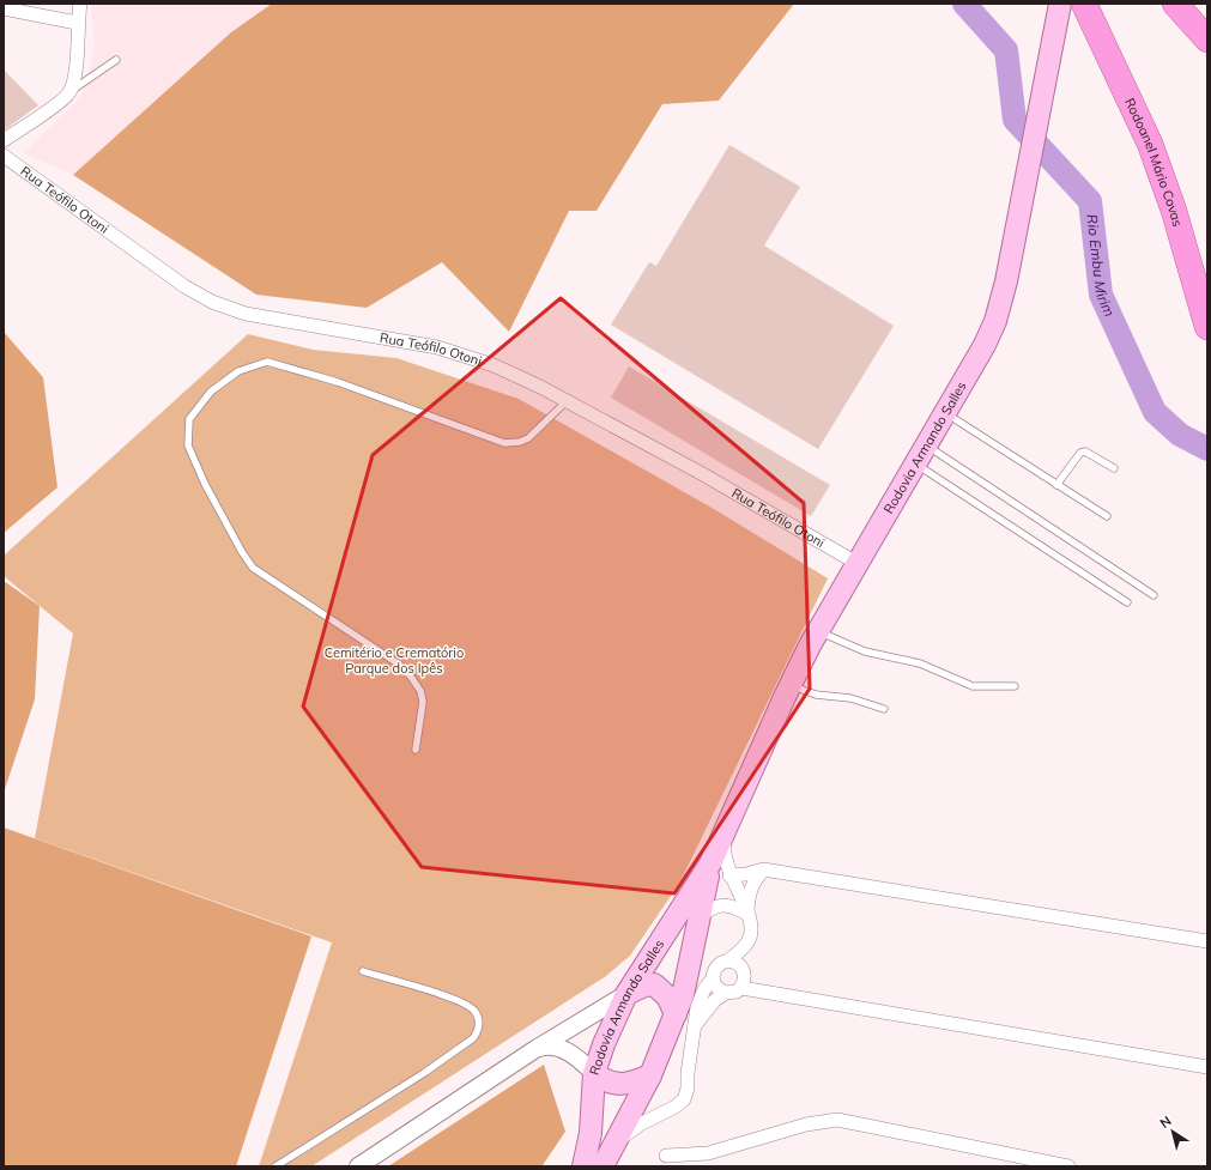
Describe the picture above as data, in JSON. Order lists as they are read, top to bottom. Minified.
{"streets":{"highway":["Rodoanel Mário Covas"],"main road":["Rodovia Armando Salles"],"street":["Rua Teófilo Otoni"]},"crossings":[["Rua Teófilo Otoni","Rodovia Armando Salles"]],"water":["Rio Embu Mirim"],"parks":["Cemitério e Crematório Parque dos Ipês"],"north":"top left"}
